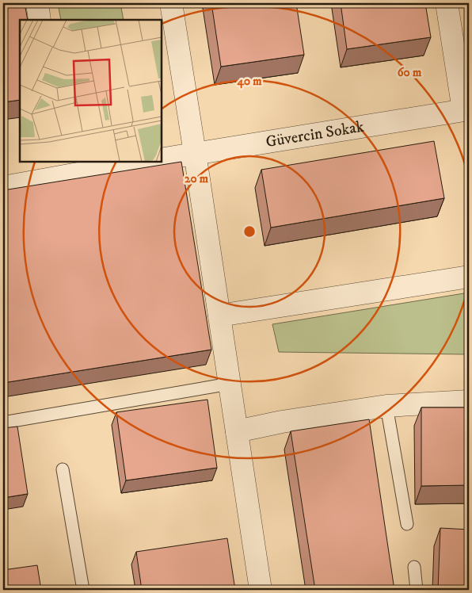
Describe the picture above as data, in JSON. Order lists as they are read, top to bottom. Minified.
{"streets":{"street":["Güvercin Sokak"]},"rings":["60 m","40 m","20 m"]}
